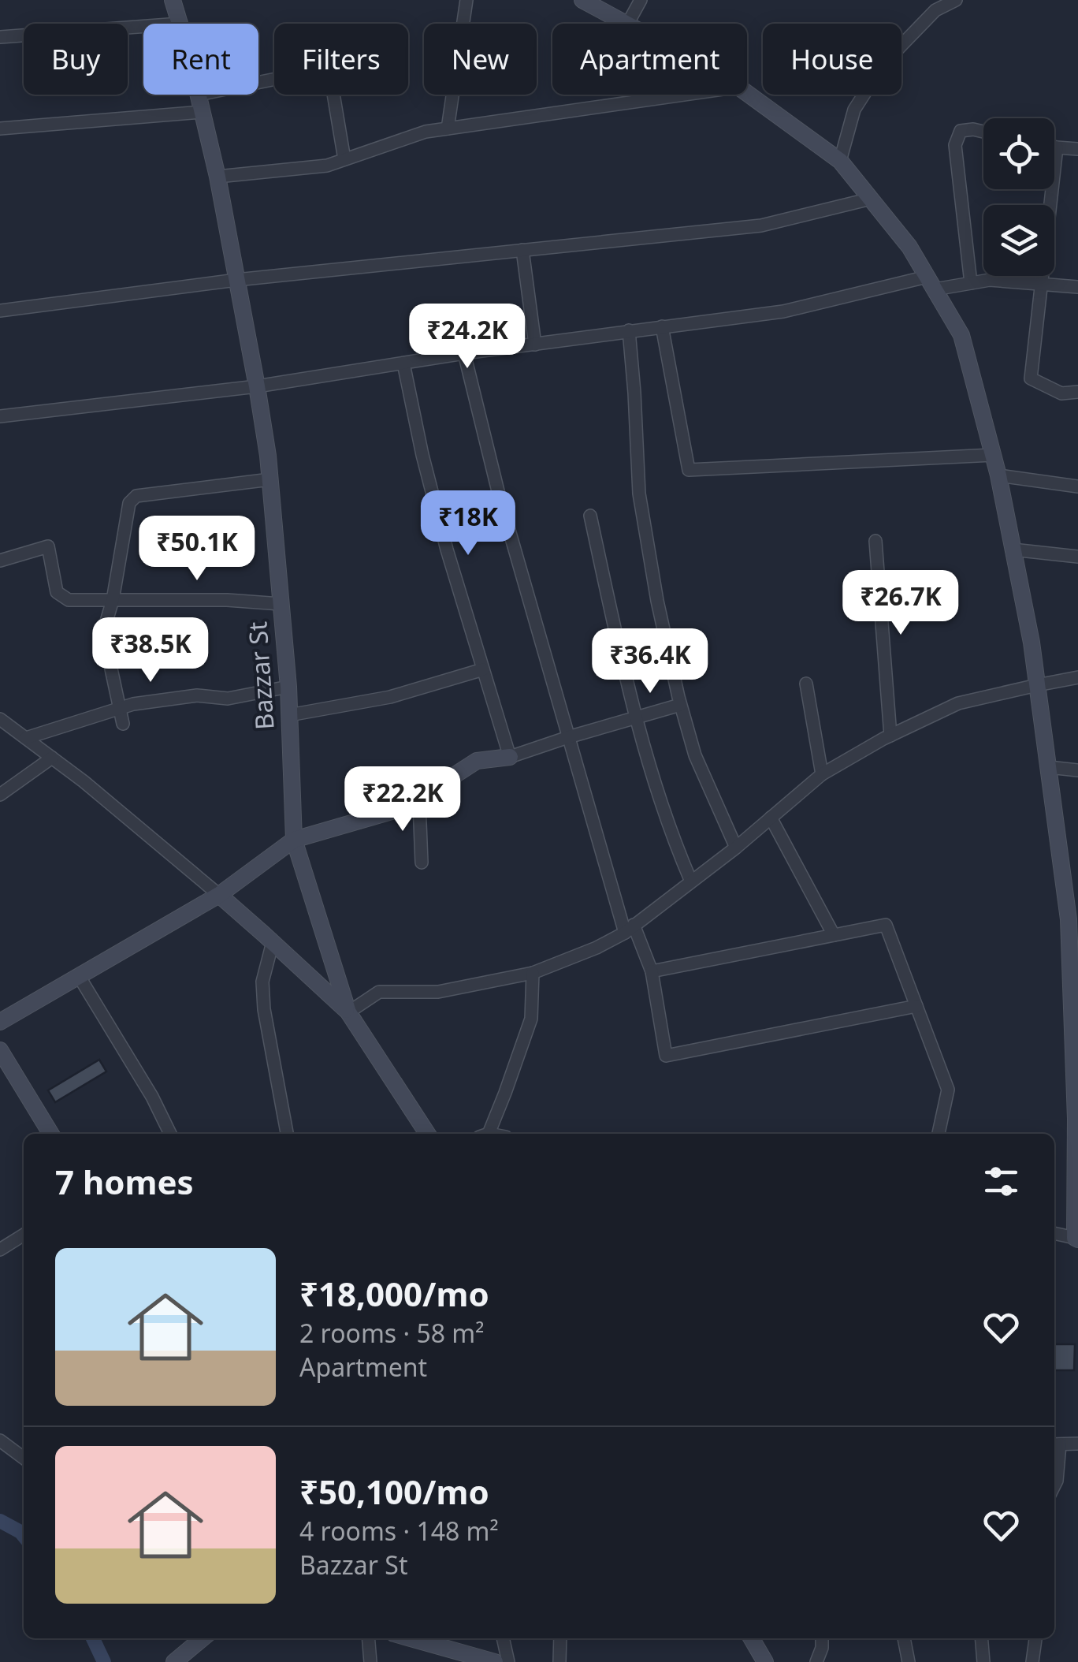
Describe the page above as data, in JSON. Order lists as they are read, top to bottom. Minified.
{"streets":{"main road":["Bazzar St"]},"page":{"chip":["Buy","Rent","Filters","New","Apartment","House"],"price":["₹24.2K","₹18K","₹50.1K","₹26.7K","₹38.5K","₹36.4K","₹22.2K"],"heading":"7 homes","list":[{"name":"₹18,000/mo","note":"2 rooms · 58 m² · Apartment"},{"name":"₹50,100/mo","note":"4 rooms · 148 m² · Bazzar St"}]}}
